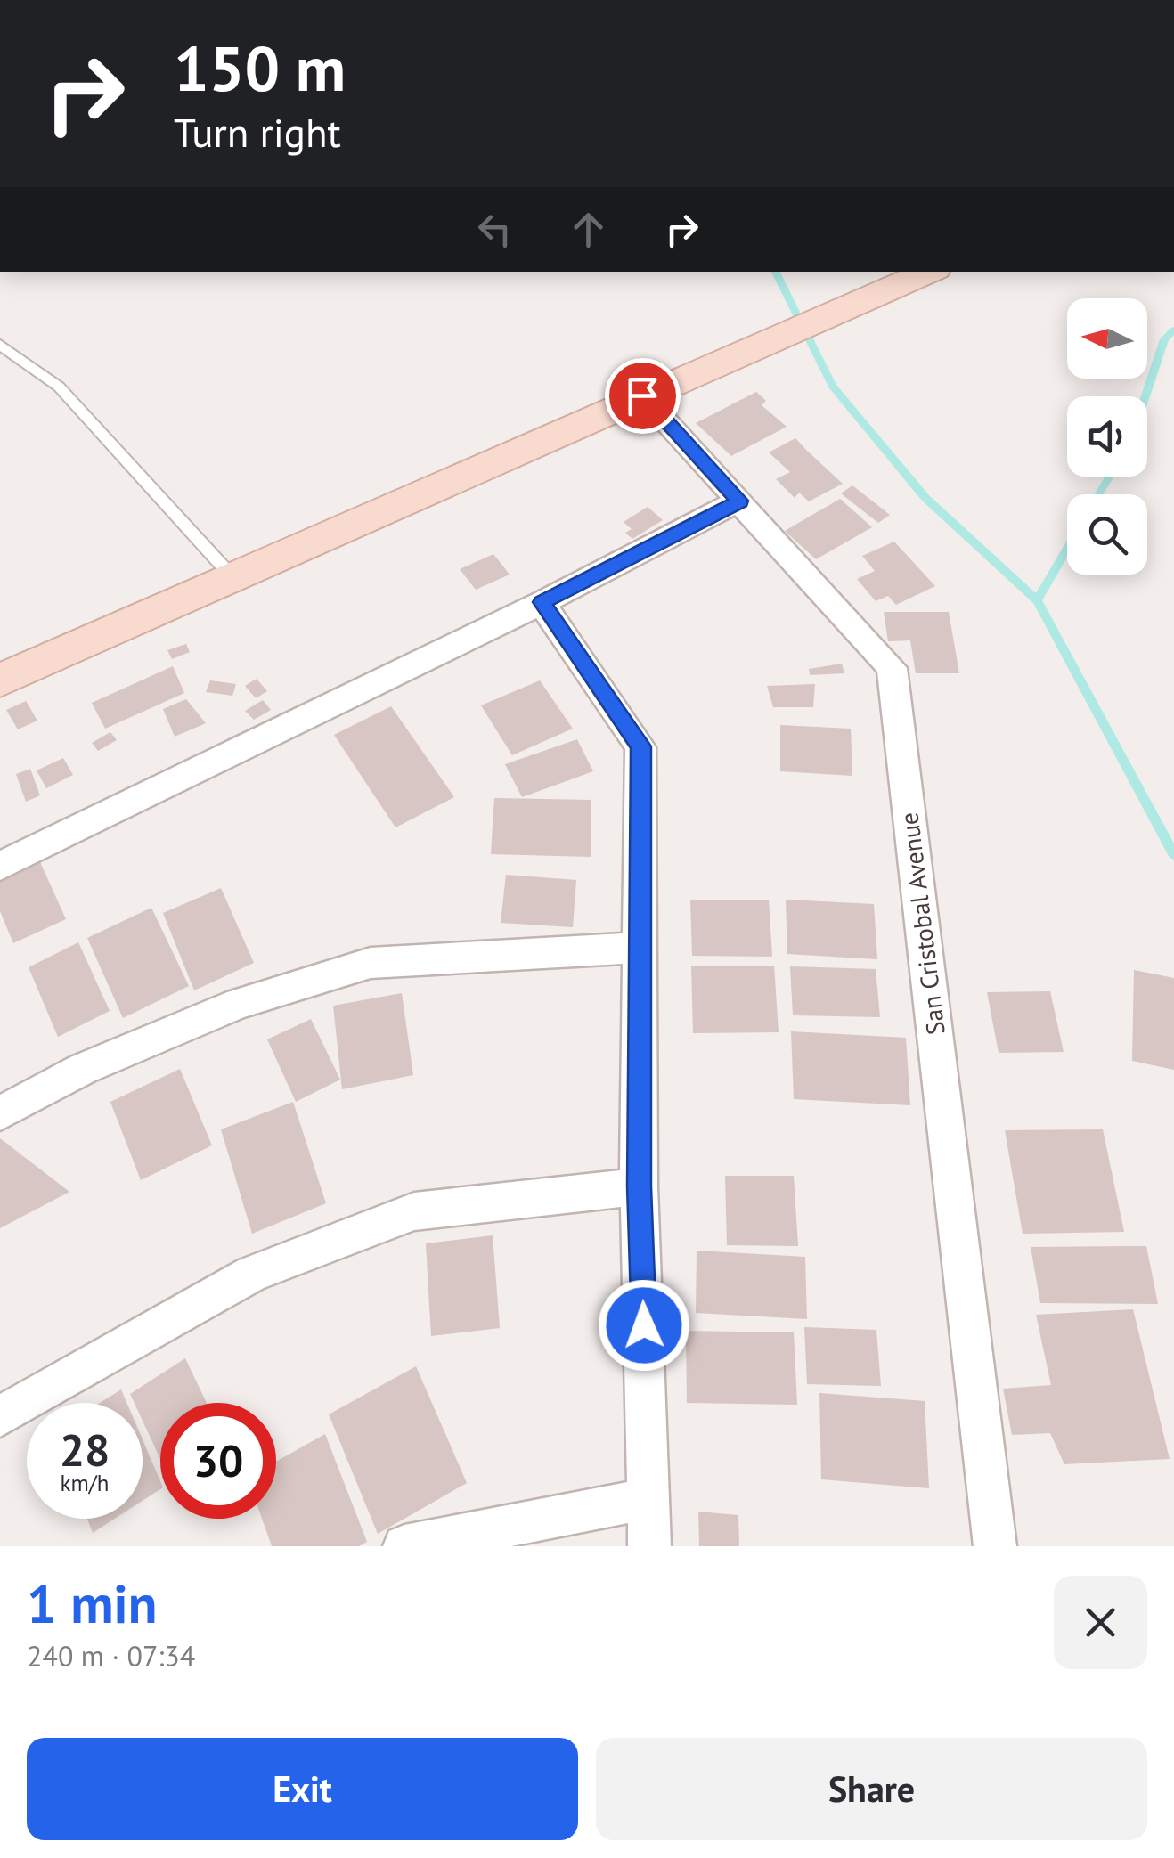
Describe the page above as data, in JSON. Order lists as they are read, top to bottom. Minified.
{"streets":{"street":["San Cristobal Avenue"]},"north":"left","page":{"turn":["150 m","Turn right"],"speed":"28 km/h","limit":"30","heading":["1 min","240 m · 07:34"],"buttons":["Exit","Share"]}}
